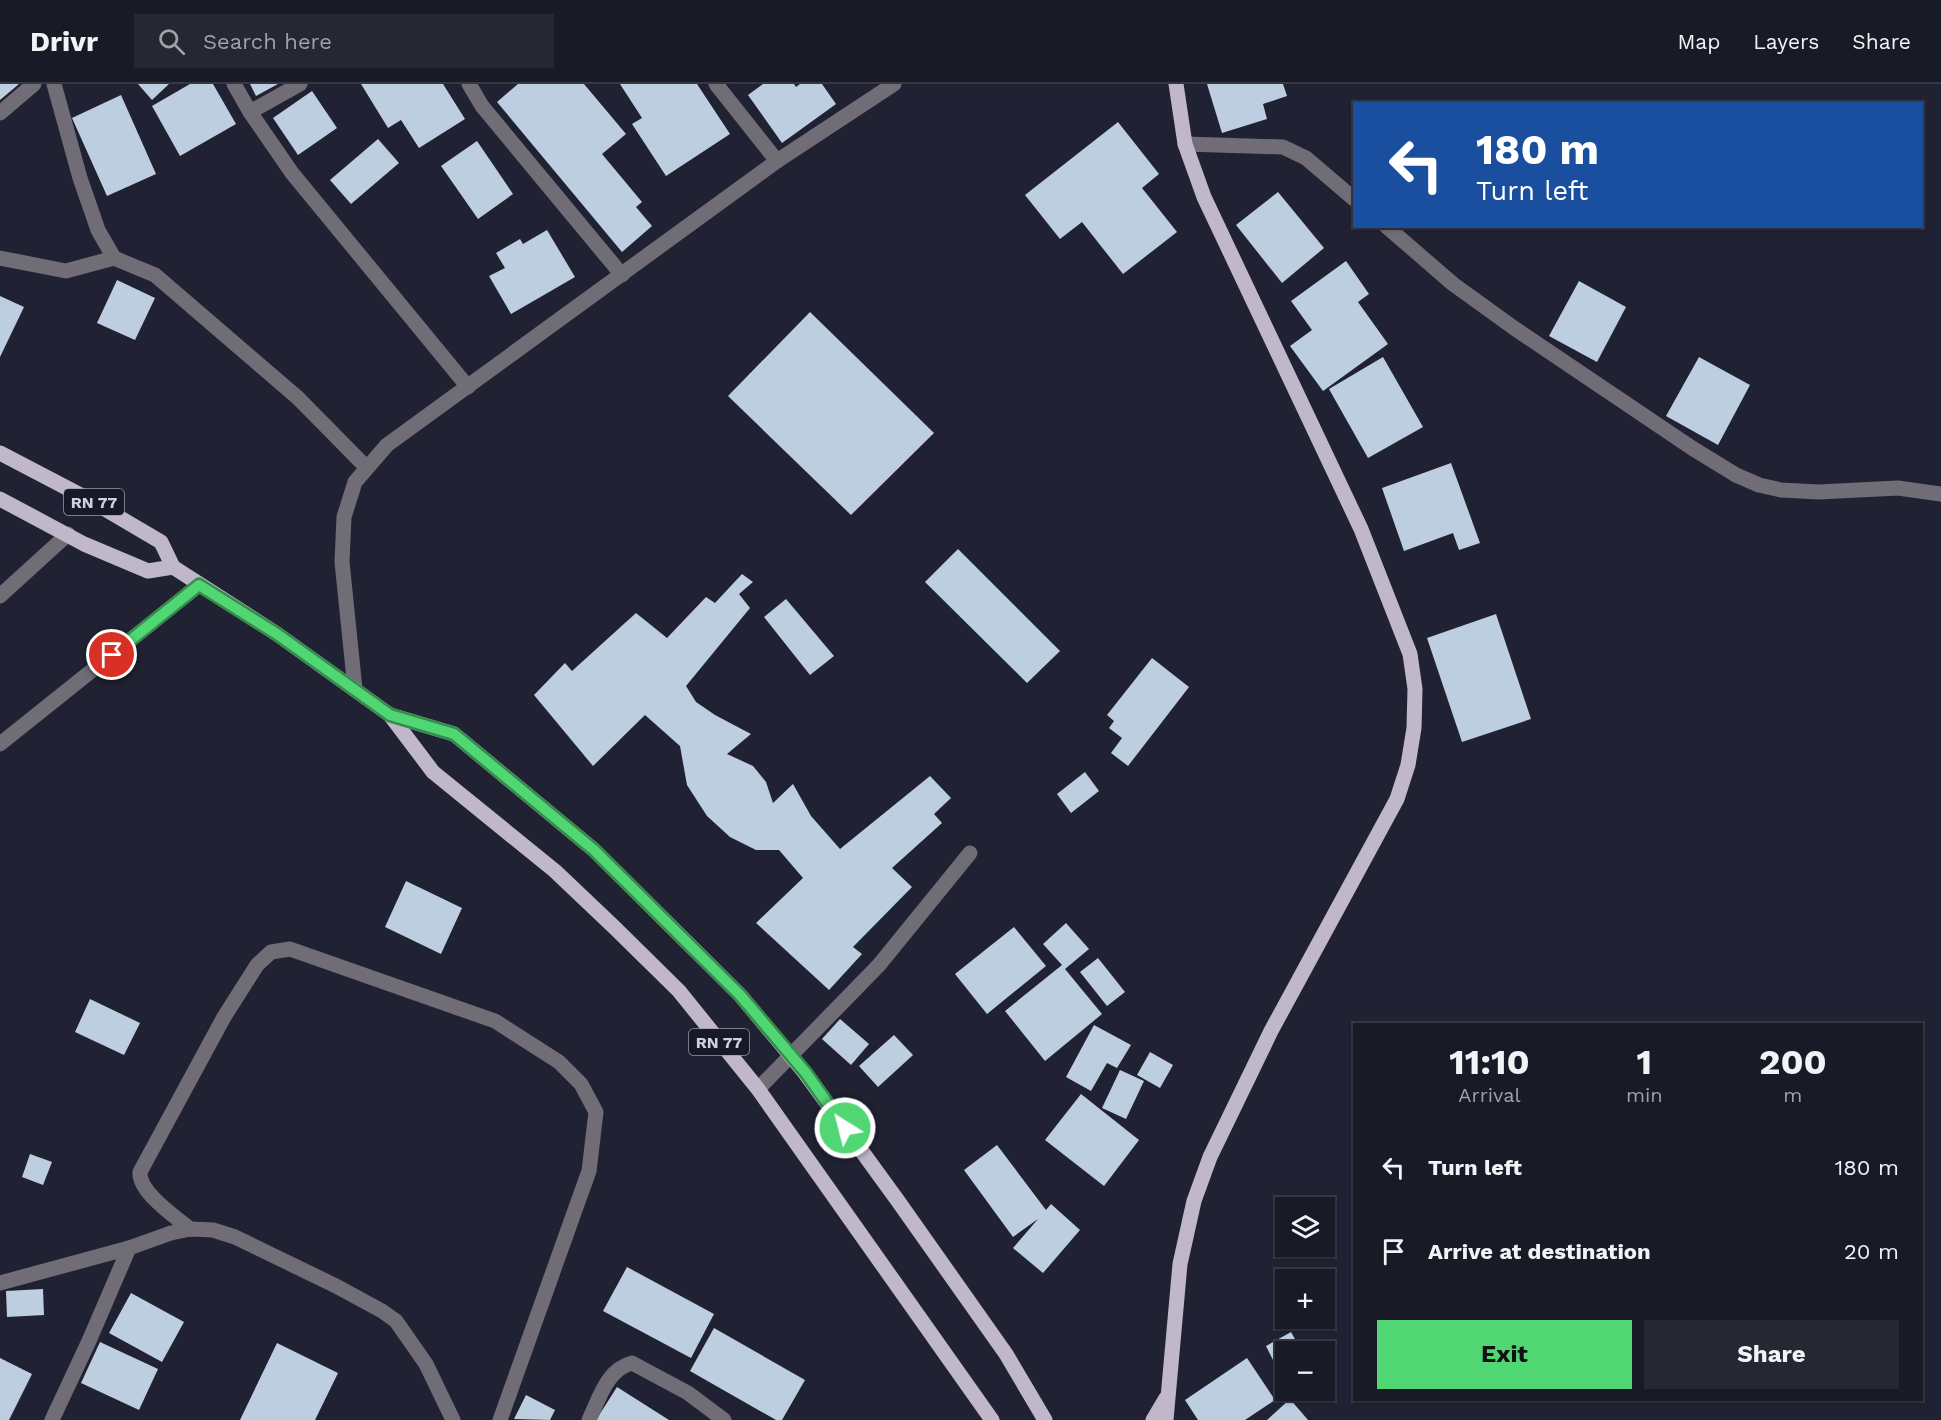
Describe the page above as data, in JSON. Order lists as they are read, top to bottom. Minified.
{"streets":{"main road":["RN 77"]},"page":{"header":"Drivr","search":"Search here","nav":["Map","Layers","Share"],"turn":["180 m","Turn left"],"eta":["11:10","Arrival","1","min","200","m"],"list":[{"name":"Turn left","value":"180 m"},{"name":"Arrive at destination","value":"20 m"}],"map_buttons":["+","−"],"buttons":["Exit","Share"]}}
